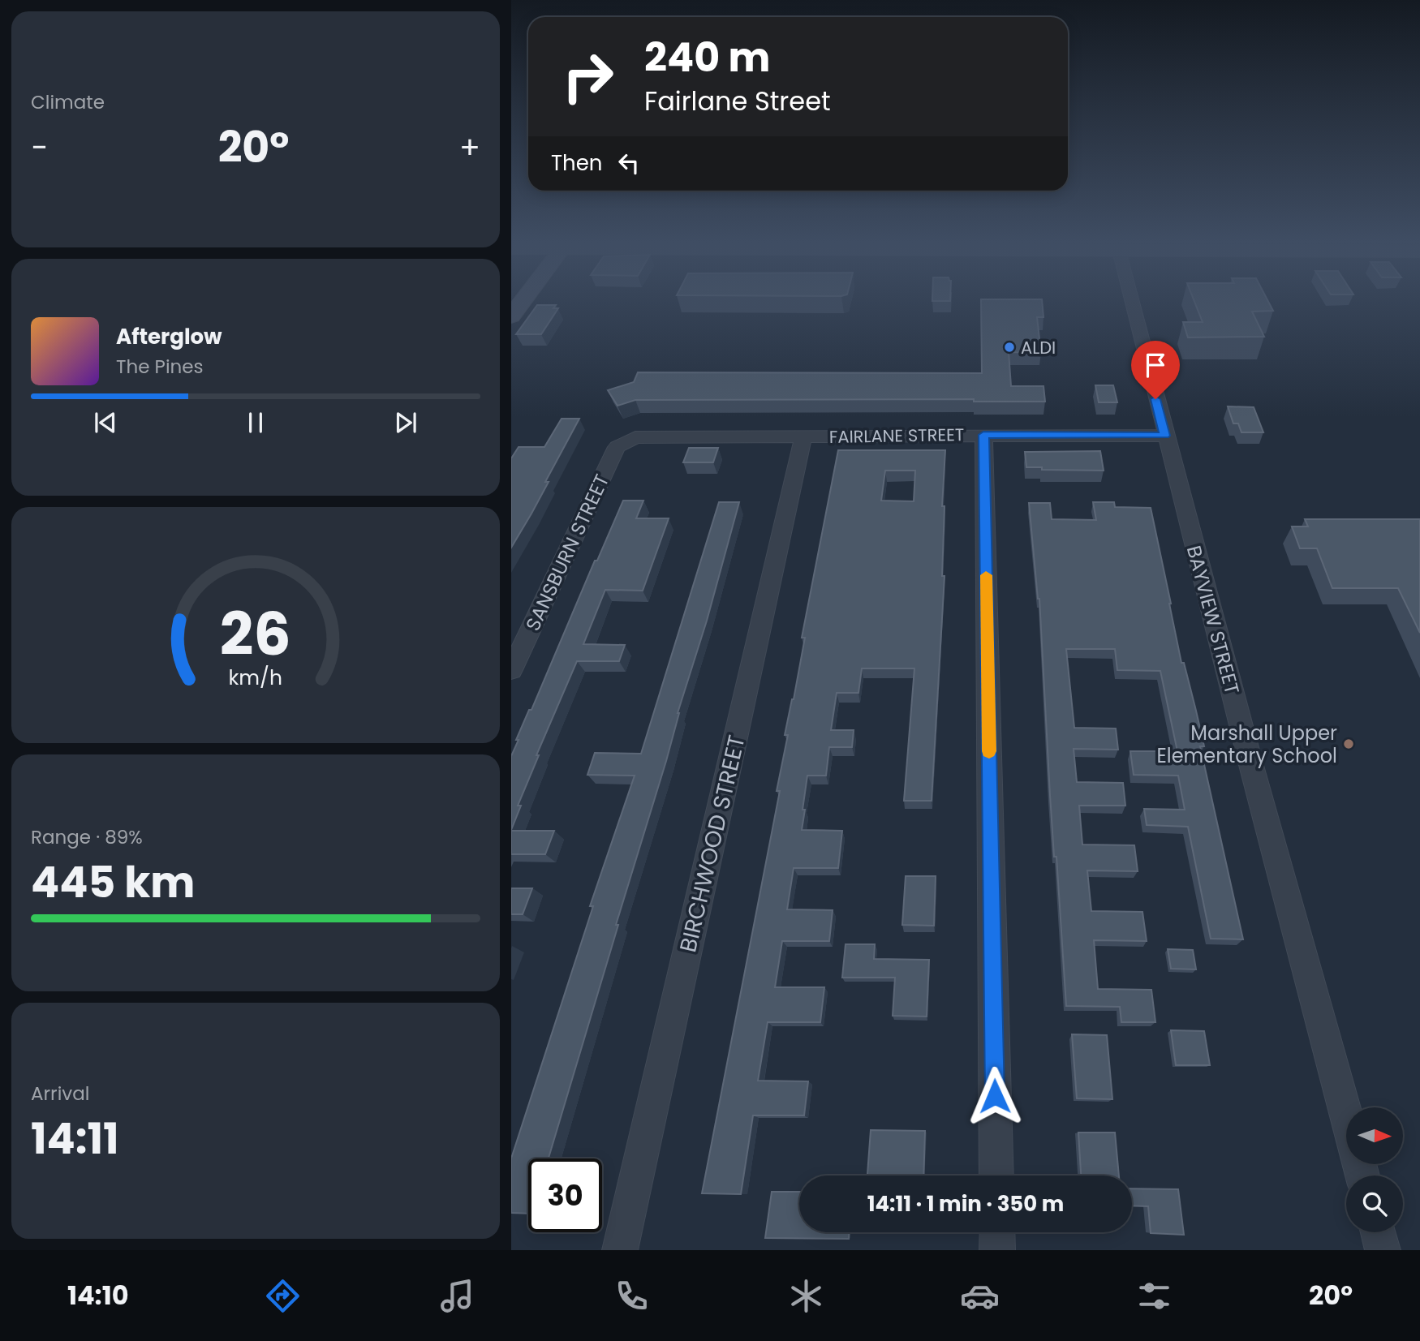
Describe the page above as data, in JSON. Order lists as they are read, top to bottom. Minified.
{"streets":{"street":["FAIRLANE STREET","SANSBURN STREET","BAYVIEW STREET","BIRCHWOOD STREET"]},"crossings":[["FAIRLANE STREET","SANSBURN STREET"],["FAIRLANE STREET","BAYVIEW STREET"],["FAIRLANE STREET","BIRCHWOOD STREET"]],"places":["ALDI","Marshall Upper Elementary School"],"north":"right","page":{"tile":["Climate",["Range · 89%","445 km"],["Arrival","14:11"]],"turn":["240 m","Fairlane Street"],"heat":["−","20°","+"],"then":"Then","song":["Afterglow","The Pines"],"limit":"30","trip":"14:11 · 1 min · 350 m","tabs":["14:10","20°"],"gauge":["26","km/h"]}}
